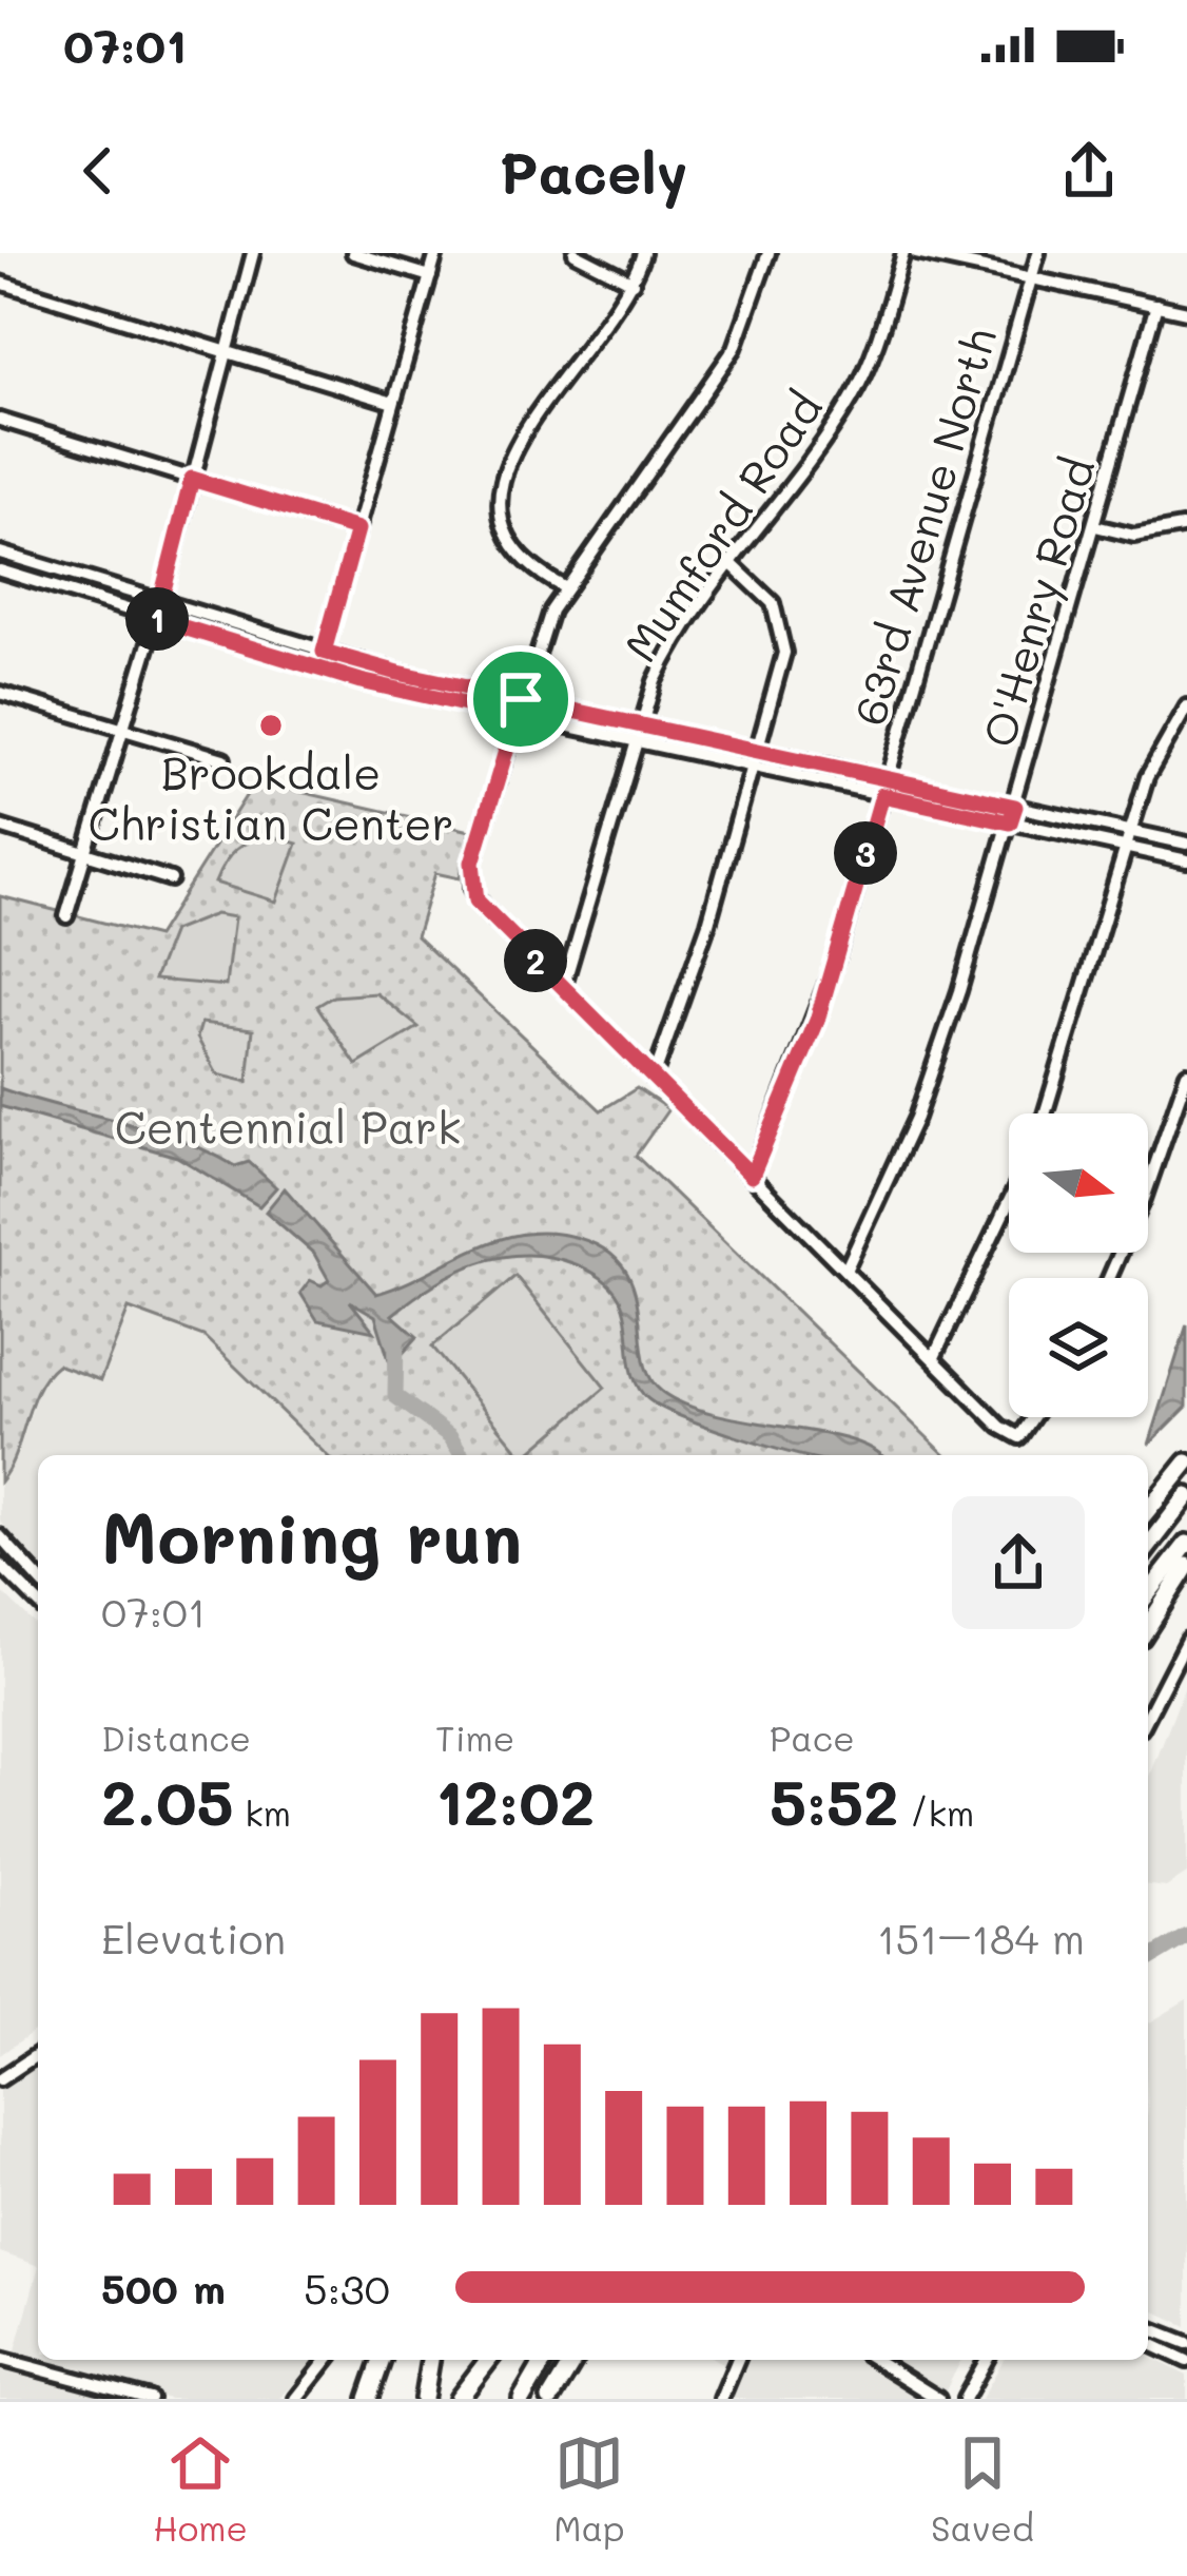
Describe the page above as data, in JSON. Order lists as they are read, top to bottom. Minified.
{"streets":{"street":["Mumford Road","63rd Avenue North","O'Henry Road"]},"parks":["Centennial Park"],"places":["Brookdale Christian Center"],"north":"right","page":{"status":"07:01","header":"Pacely","pins":["1","3","2"],"heading":["Morning run","07:01"],"stats":[["Distance","2.05 km"],["Time","12:02"],["Pace","5:52 /km"]],"chart":["Elevation","151–184 m"],"list":[{"name":"500 m","note":"5:30"}],"tabs":["Home","Map","Saved"]}}
